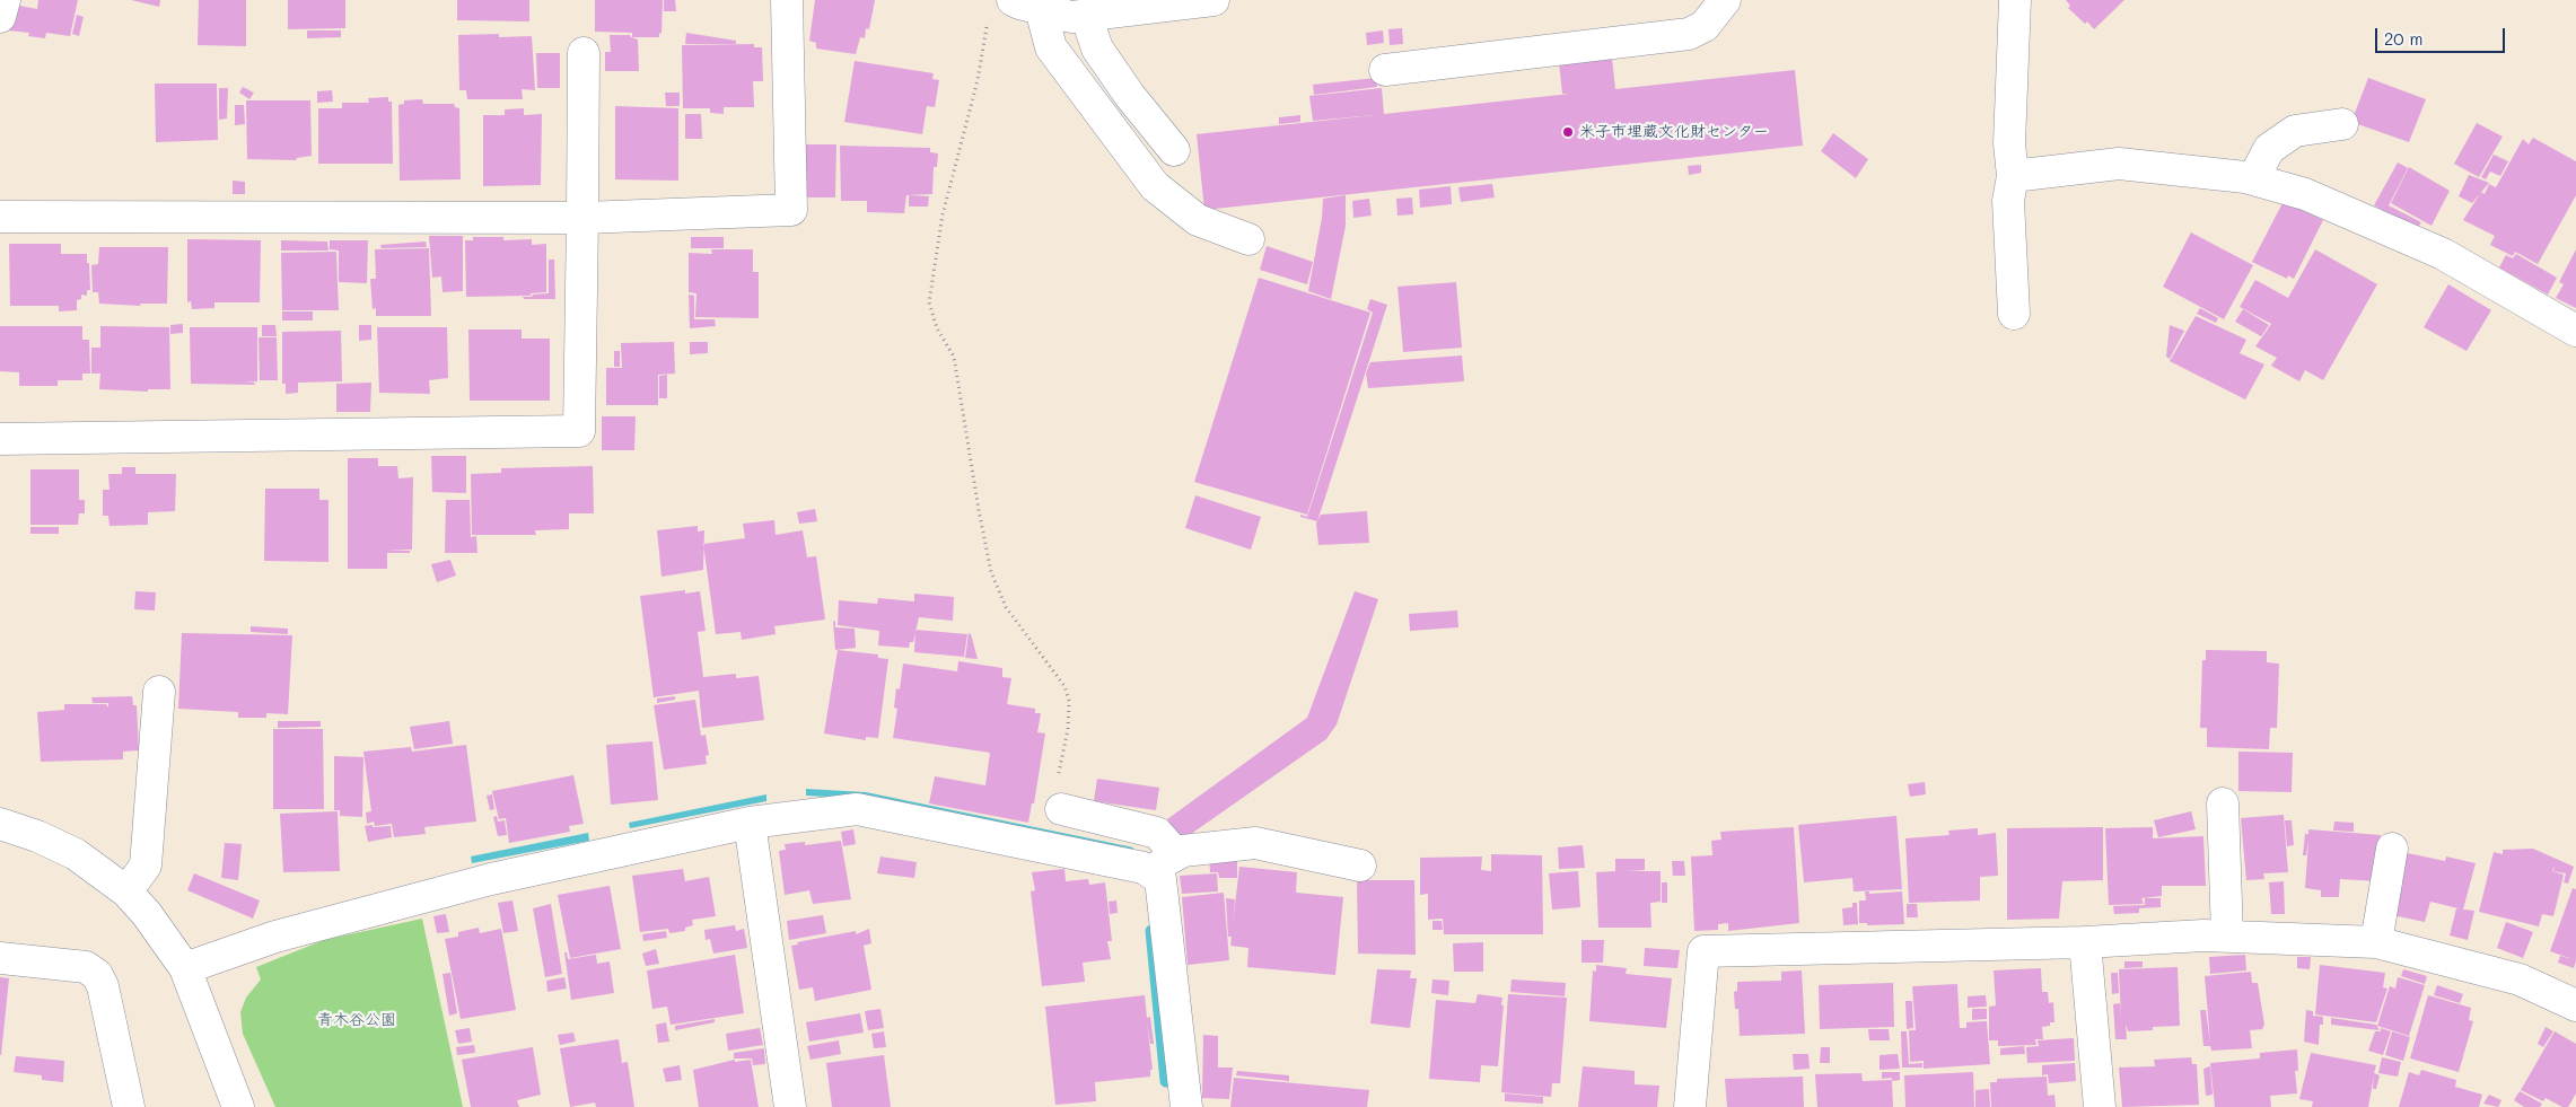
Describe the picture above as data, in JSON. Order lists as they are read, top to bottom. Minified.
{"parks":["青木谷公園"],"places":["米子市埋蔵文化財センター"],"scale_bar":"20 m"}
